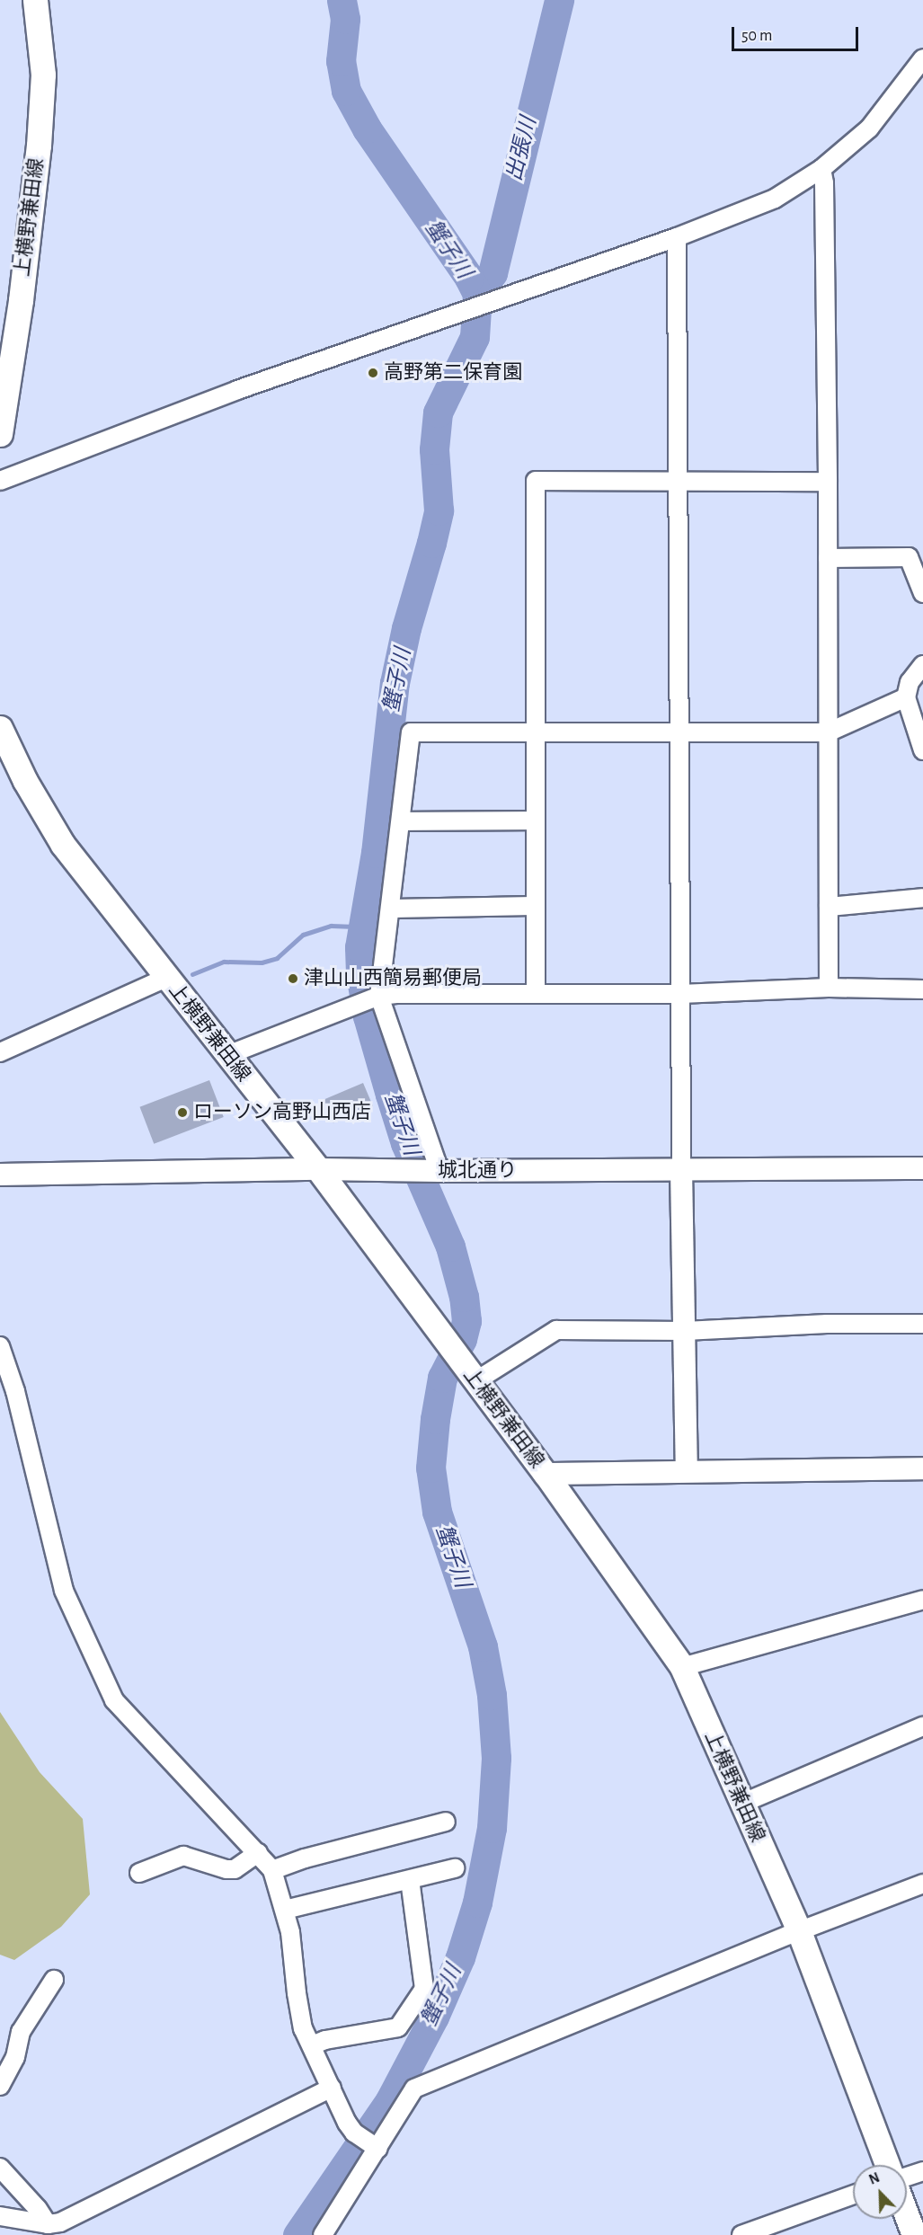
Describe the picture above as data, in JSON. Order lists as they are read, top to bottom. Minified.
{"streets":{"main road":["上横野兼田線"],"street":["城北通り"]},"crossings":[["上横野兼田線","城北通り"]],"water":["出張川","蟹子川"],"places":["高野第二保育園","津山山西簡易郵便局","ローソン高野山西店"],"scale_bar":"50 m","north":"top left"}
